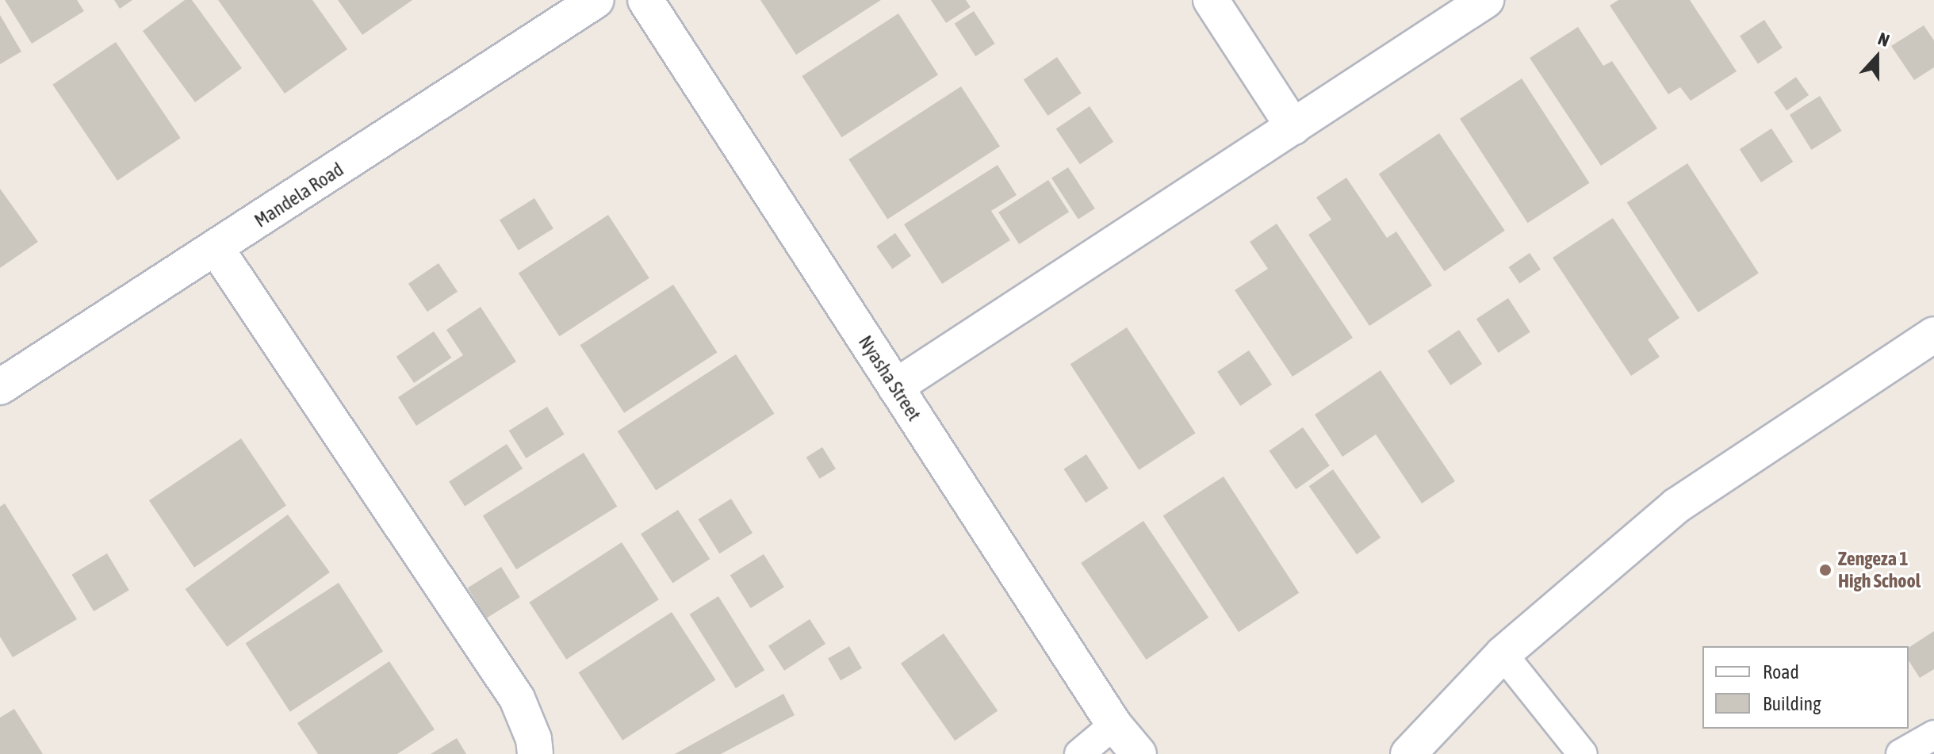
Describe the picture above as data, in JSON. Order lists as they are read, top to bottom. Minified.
{"streets":{"street":["Mandela Road","Nyasha Street"]},"places":["Zengeza 1 High School"],"legend":["Road","Building"],"north":"top"}
